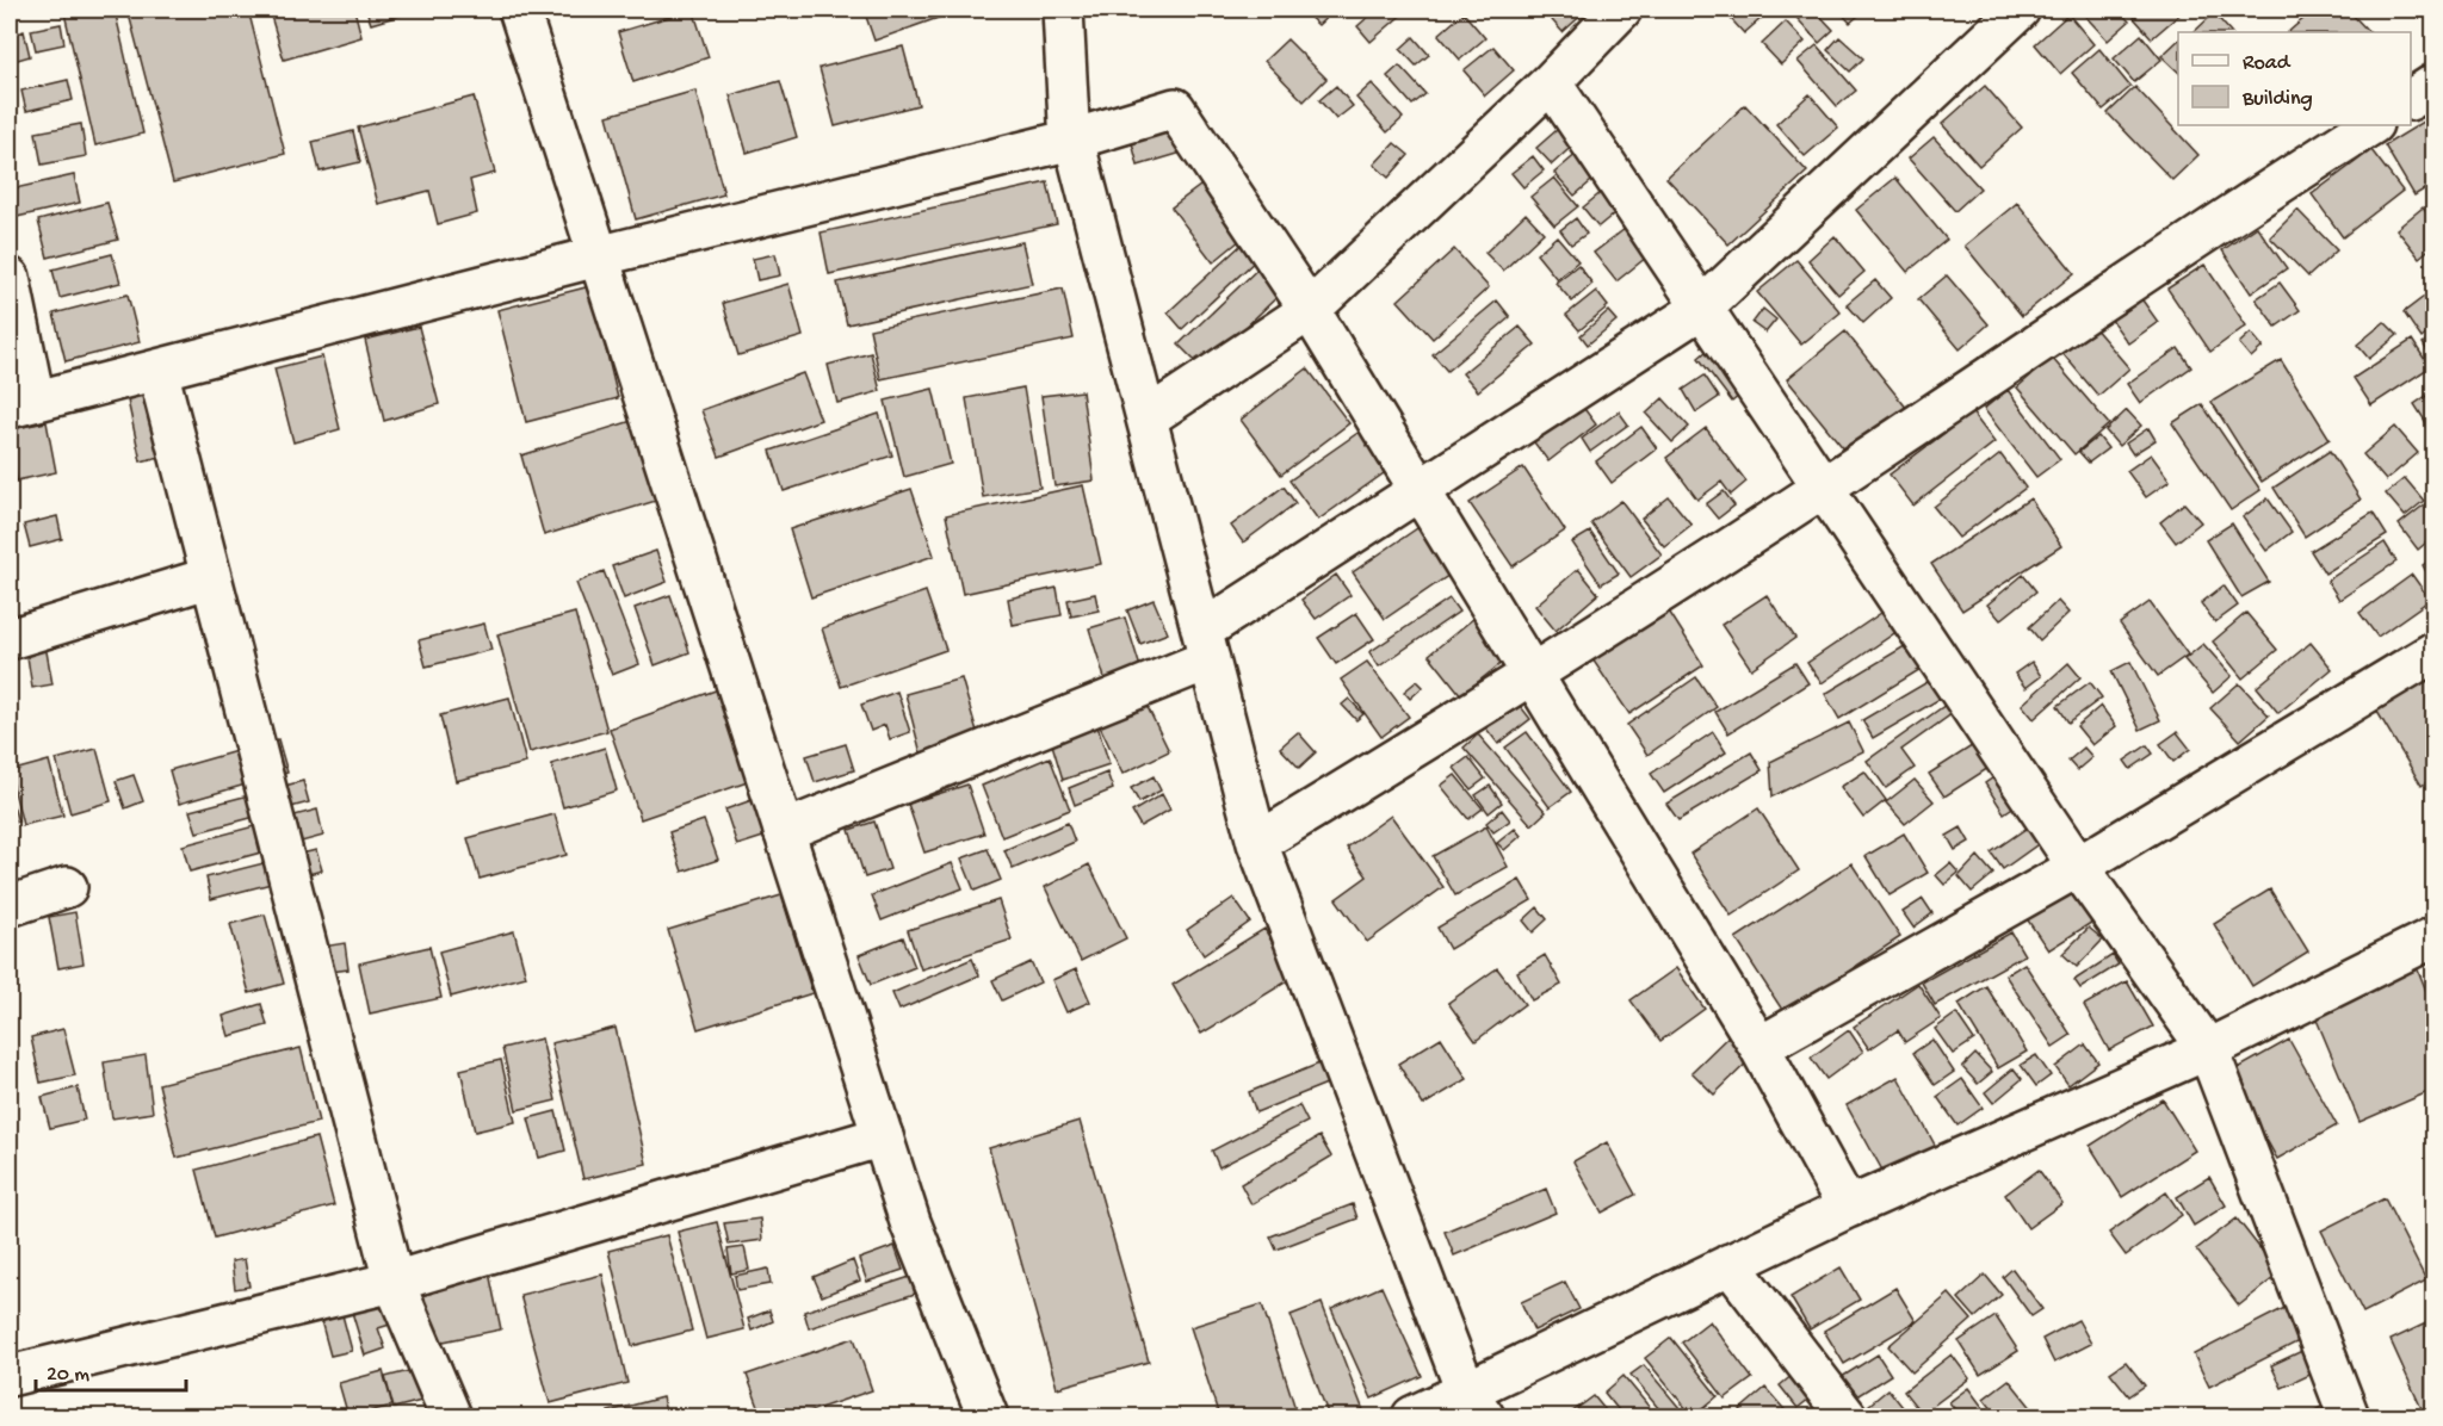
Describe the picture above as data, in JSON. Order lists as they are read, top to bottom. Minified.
{"legend":["Road","Building"],"scale_bar":"20 m"}
